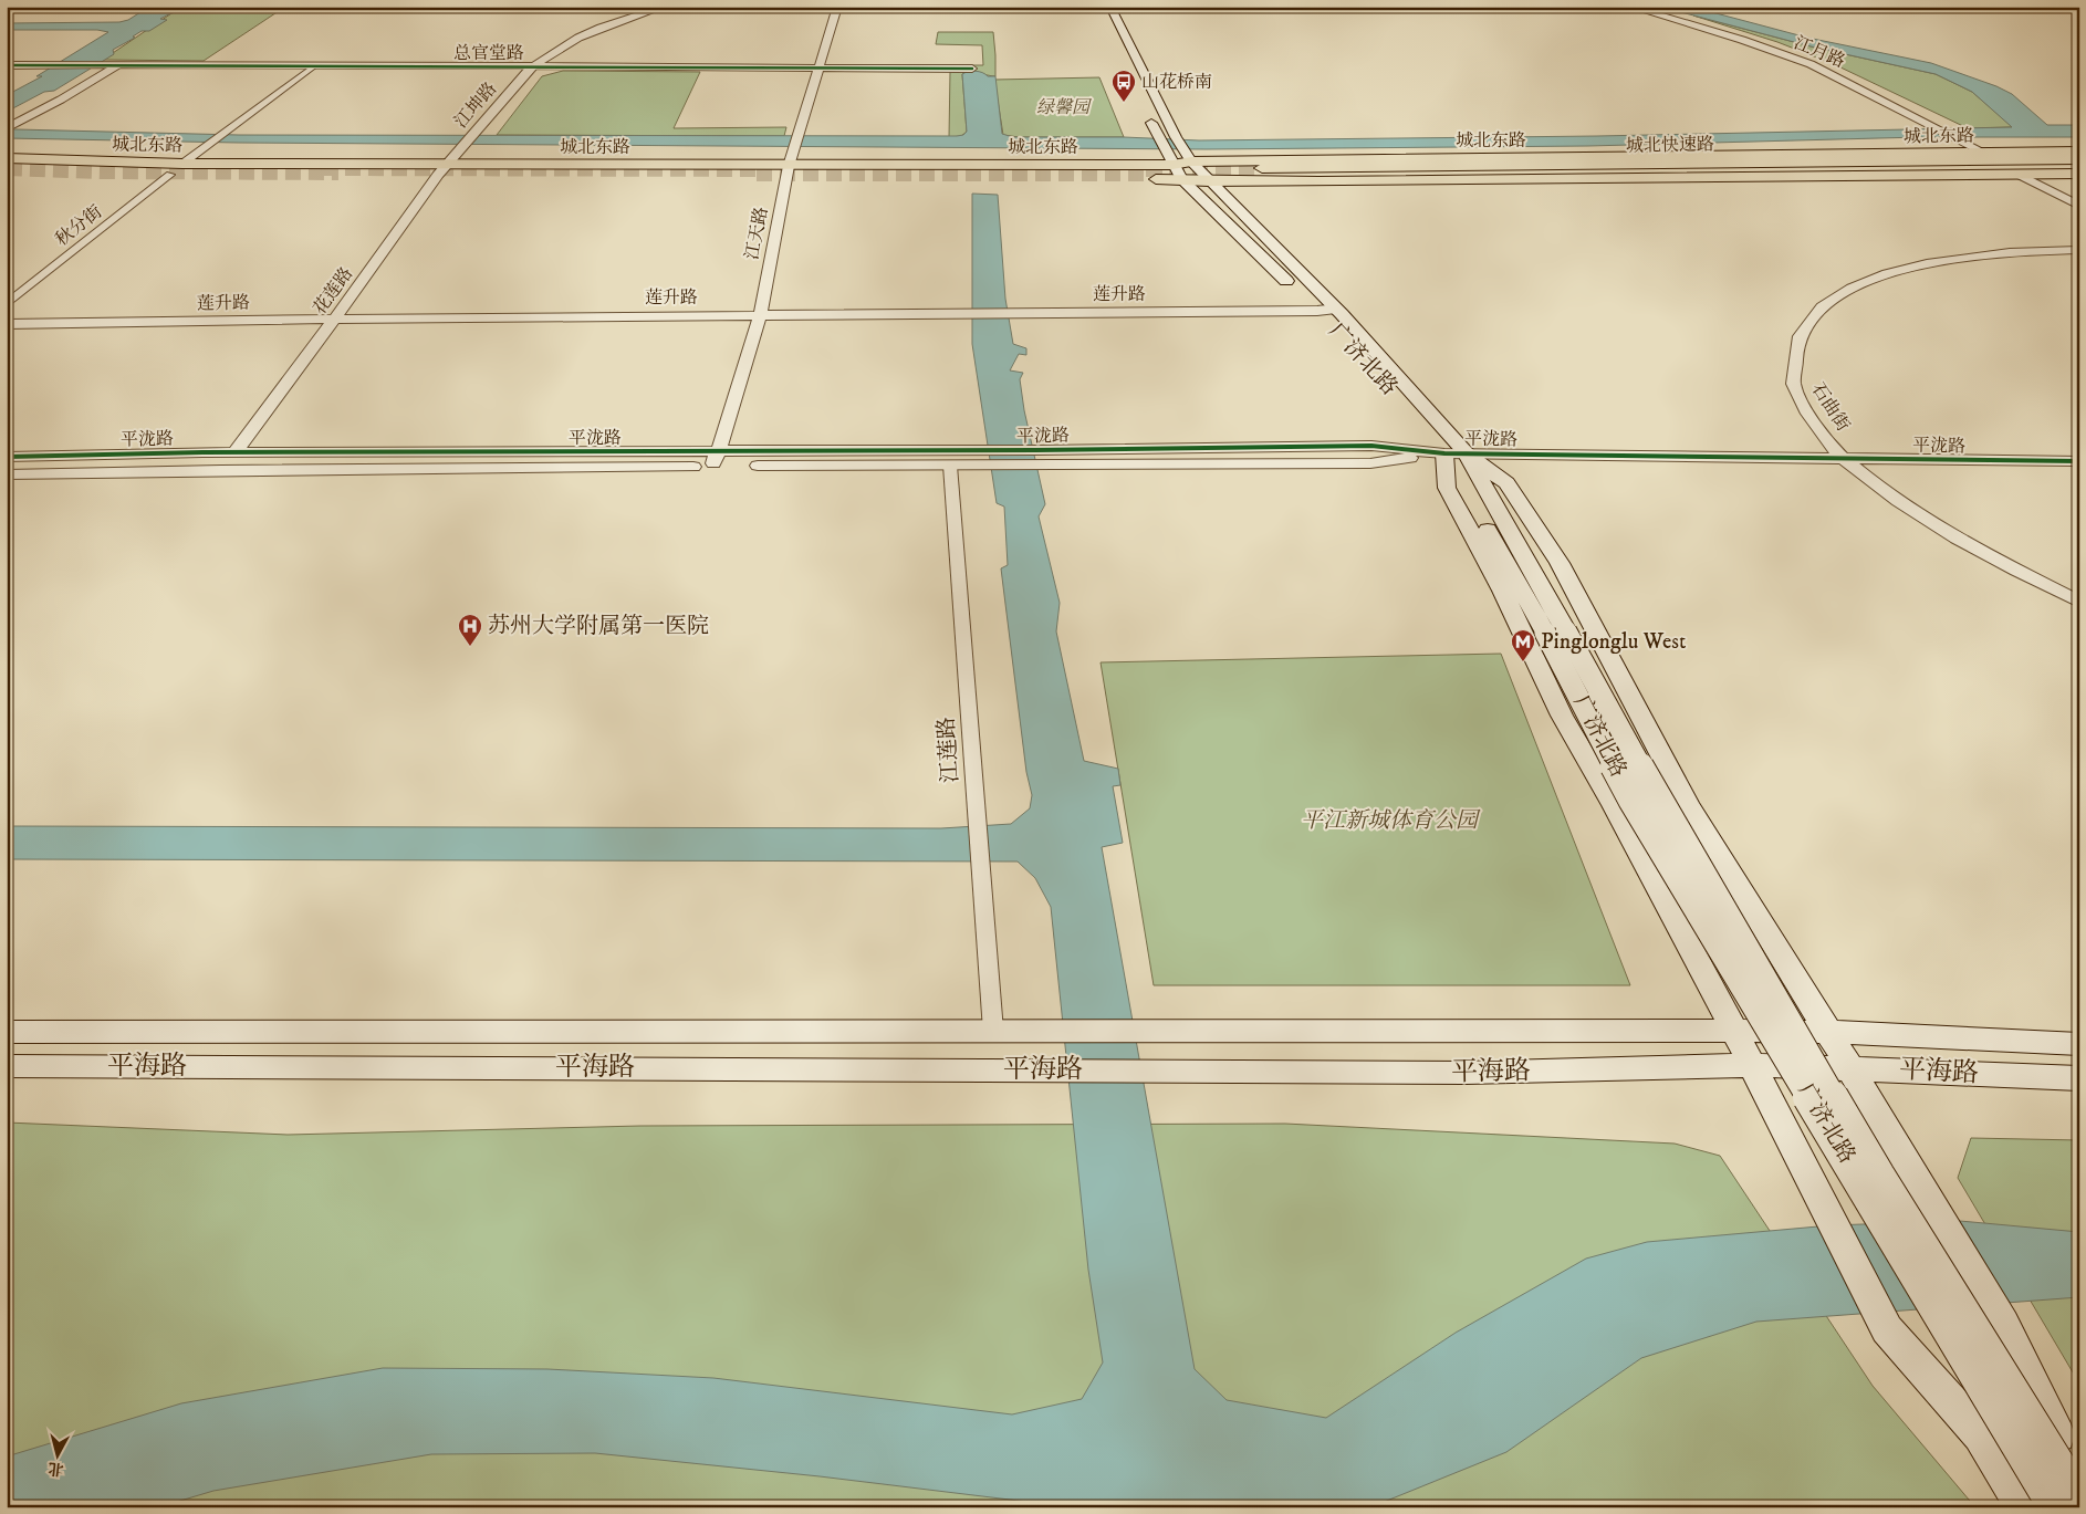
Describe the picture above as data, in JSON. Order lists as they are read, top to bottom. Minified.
{"streets":{"highway":["城北快速路"],"main road":["城北东路","广济北路","平海路"],"street":["江月路","总官堂路","江坤路","秋分街","江天路","花莲路","莲升路","石曲街","平泷路","江莲路"]},"crossings":[["江月路","城北东路"],["总官堂路","江坤路"],["总官堂路","江天路"],["江坤路","花莲路"],["城北东路","秋分街"],["城北东路","江天路"],["城北东路","花莲路"],["城北东路","广济北路"],["江天路","莲升路"],["江天路","平泷路"],["花莲路","莲升路"],["花莲路","平泷路"],["莲升路","广济北路"],["广济北路","平泷路"],["石曲街","平泷路"],["平泷路","江莲路"],["江莲路","平海路"]],"parks":["绿馨园","平江新城体育公园"],"places":{"bus stop":["山花桥南"],"hospital":["苏州大学附属第一医院"],"metro station":["Pinglonglu West"]},"north":"bottom"}
